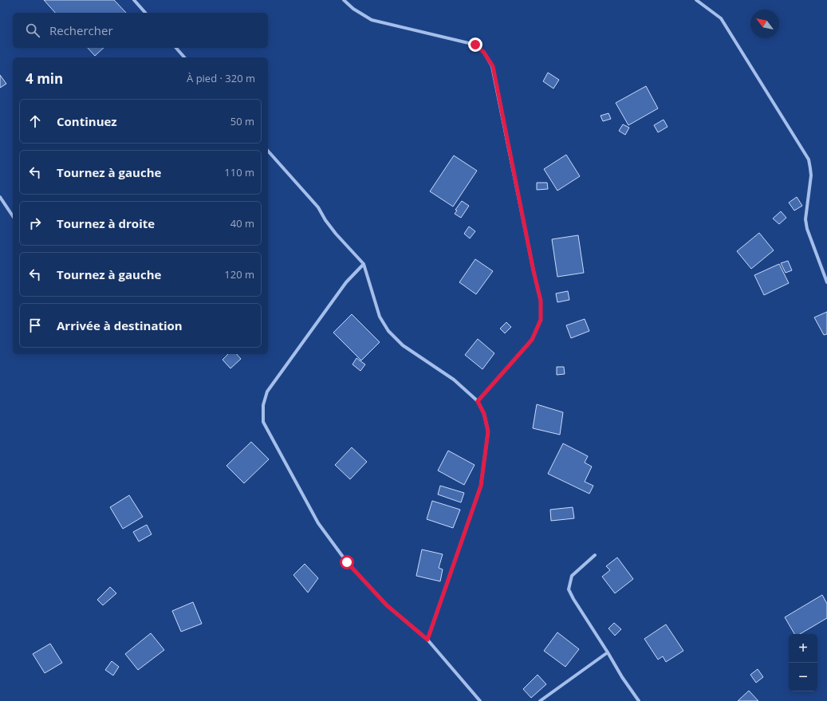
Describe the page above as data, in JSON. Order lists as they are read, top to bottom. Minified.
{"north":"top left","page":{"search":"Rechercher","heading":["4 min","À pied · 320 m"],"list":[["Continuez","50 m"],["Tournez à gauche","110 m"],["Tournez à droite","40 m"],["Tournez à gauche","120 m"],"Arrivée à destination"],"map_buttons":["+","−"]}}
